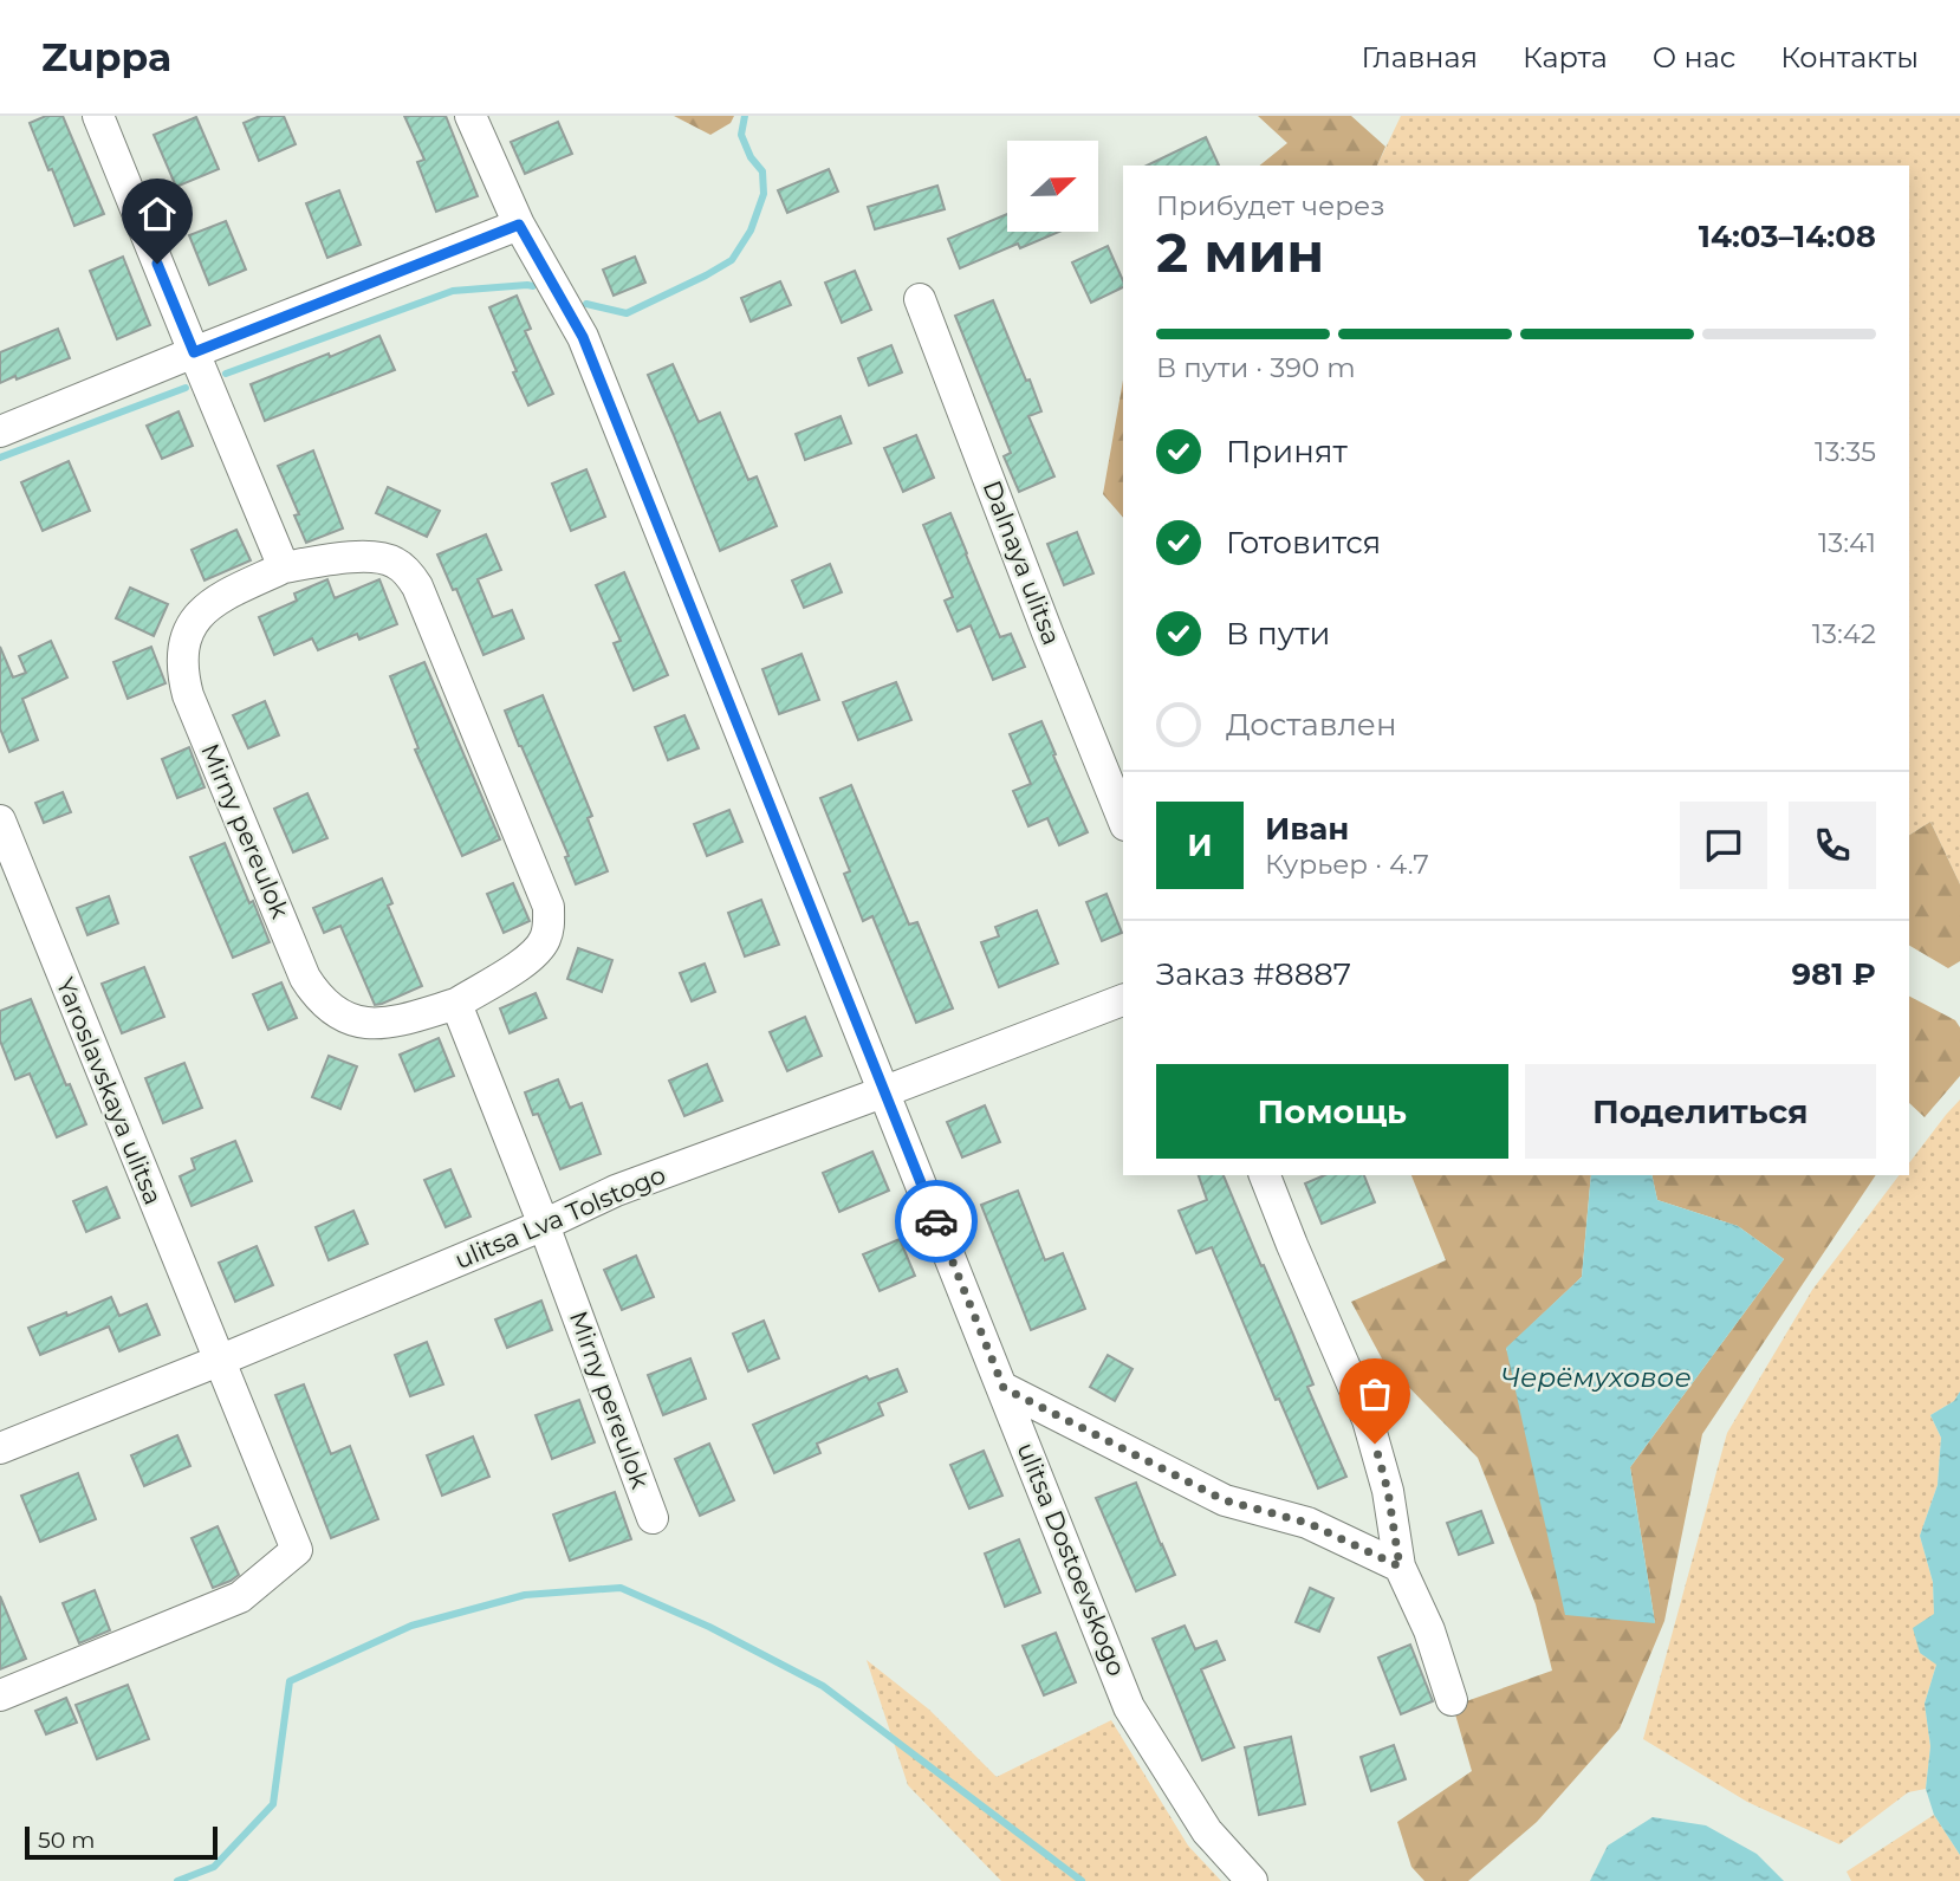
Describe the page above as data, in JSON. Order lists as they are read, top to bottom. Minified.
{"streets":{"street":["Dalnaya ulitsa","Mirny pereulok","Yaroslavskaya ulitsa","ulitsa Lva Tolstogo","ulitsa Dostoevskogo"]},"crossings":[["Mirny pereulok","ulitsa Lva Tolstogo"],["Yaroslavskaya ulitsa","ulitsa Lva Tolstogo"],["ulitsa Lva Tolstogo","ulitsa Dostoevskogo"]],"water":["Черёмуховое"],"scale_bar":"50 m","north":"right","page":{"header":"Zuppa","nav":["Главная","Карта","О нас","Контакты"],"heading":["2 мин","Прибудет через","14:03–14:08"],"panel":["Иван","Курьер · 4.7","Заказ #8887","981 ₽"],"bar":"В пути · 390 m","list":[["Принят","13:35"],["Готовится","13:41"],["В пути","13:42"],"Доставлен"],"round":"И","buttons":["Помощь","Поделиться"],"scale":"50 m"}}
